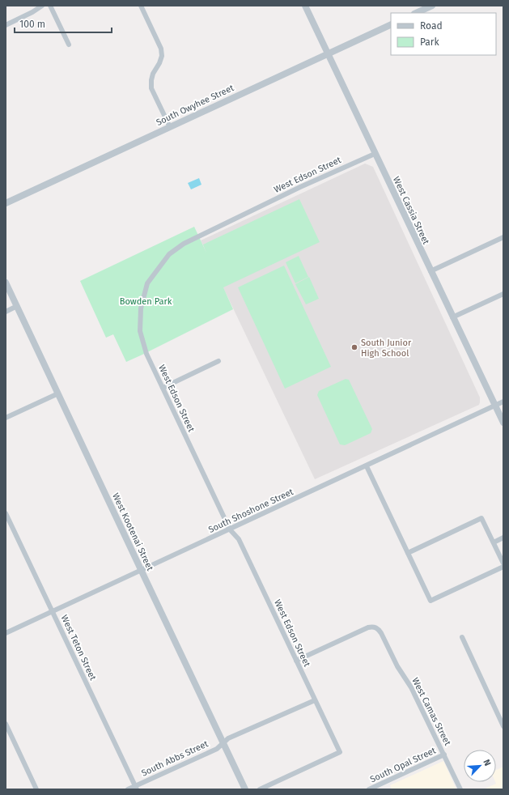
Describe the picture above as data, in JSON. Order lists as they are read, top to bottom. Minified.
{"streets":{"street":["South Owyhee Street","West Edson Street","West Cassia Street","South Shoshone Street","West Kootenai Street","West Teton Street","West Camas Street","South Abbs Street","South Opal Street"]},"crossings":[["South Owyhee Street","West Cassia Street"],["West Edson Street","West Cassia Street"],["West Edson Street","South Shoshone Street"],["West Edson Street","West Camas Street"],["West Edson Street","South Abbs Street"],["West Cassia Street","South Shoshone Street"],["South Shoshone Street","West Kootenai Street"],["South Shoshone Street","West Teton Street"],["West Kootenai Street","South Abbs Street"],["West Teton Street","South Abbs Street"],["West Camas Street","South Opal Street"]],"parks":["Bowden Park"],"places":["South Junior High School"],"legend":["Road","Park"],"scale_bar":"100 m","north":"top right"}
